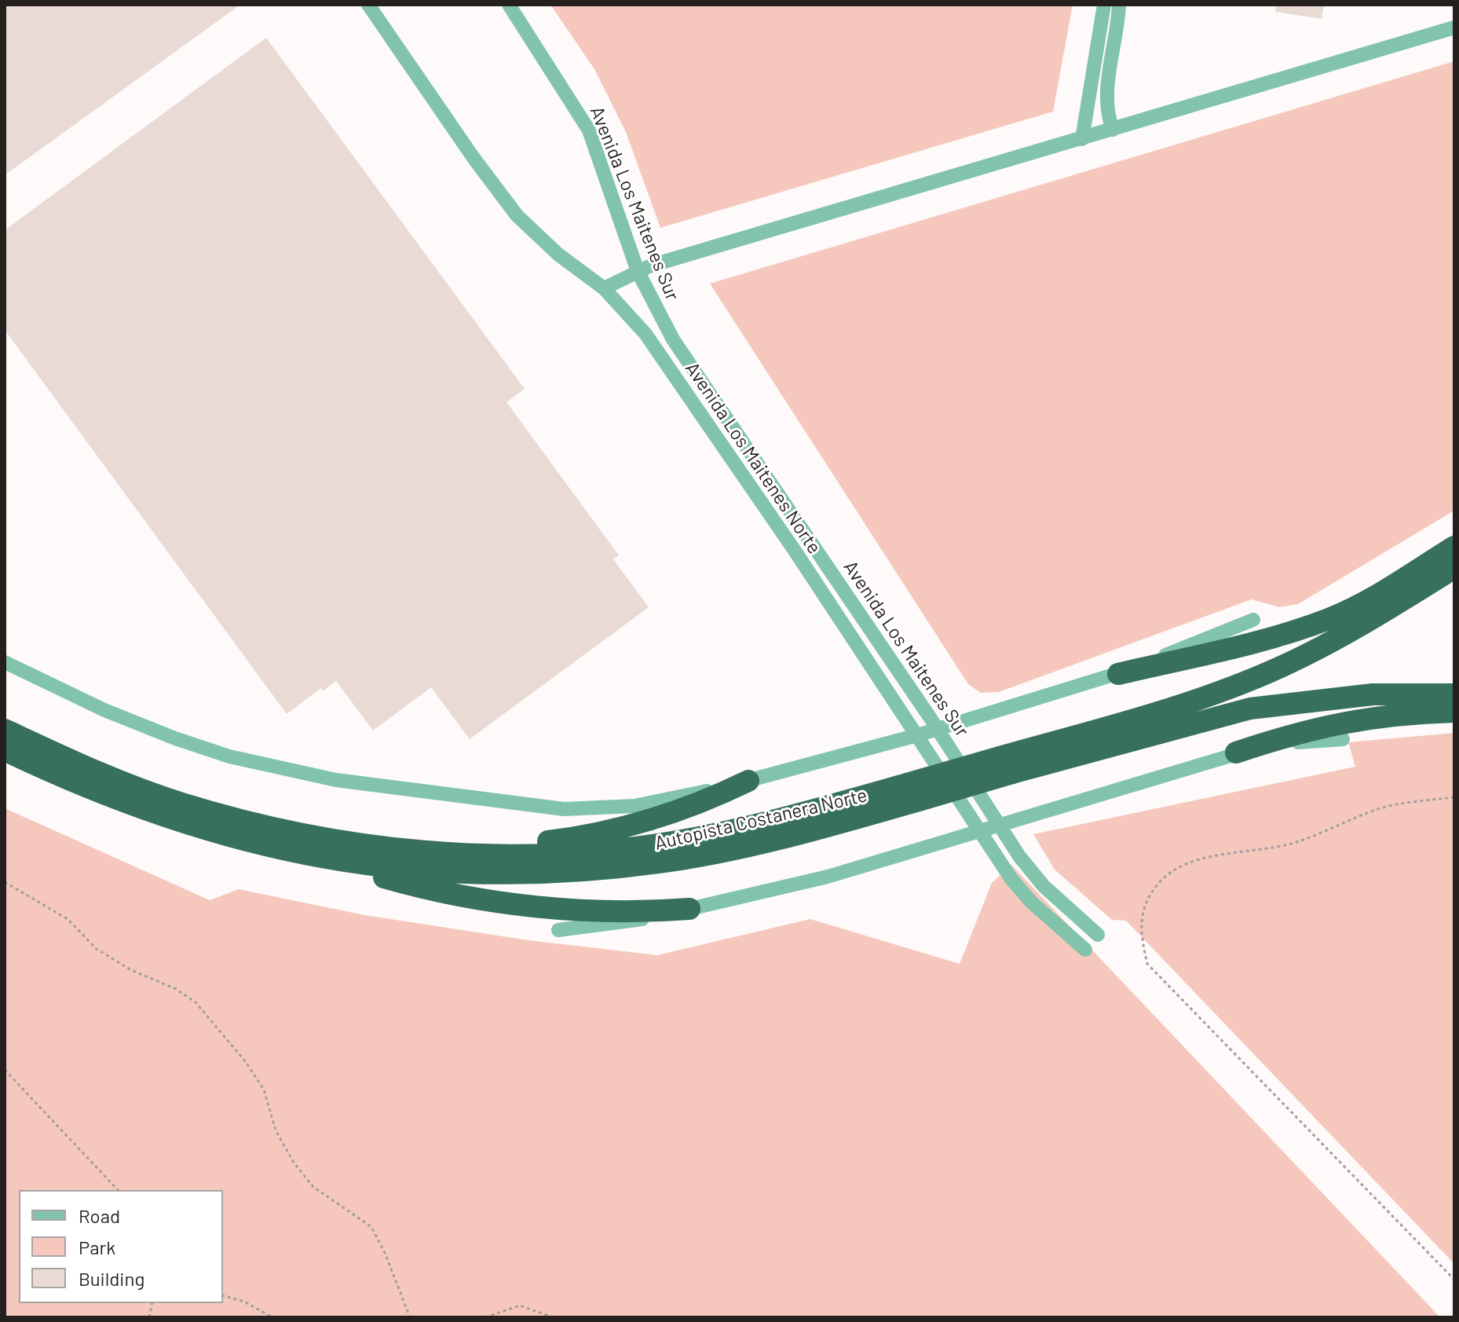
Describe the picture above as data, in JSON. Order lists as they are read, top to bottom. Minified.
{"streets":{"highway":["Autopista Costanera Norte"],"street":["Avenida Los Maitenes Sur","Avenida Los Maitenes Norte"]},"legend":["Road","Park","Building"]}
